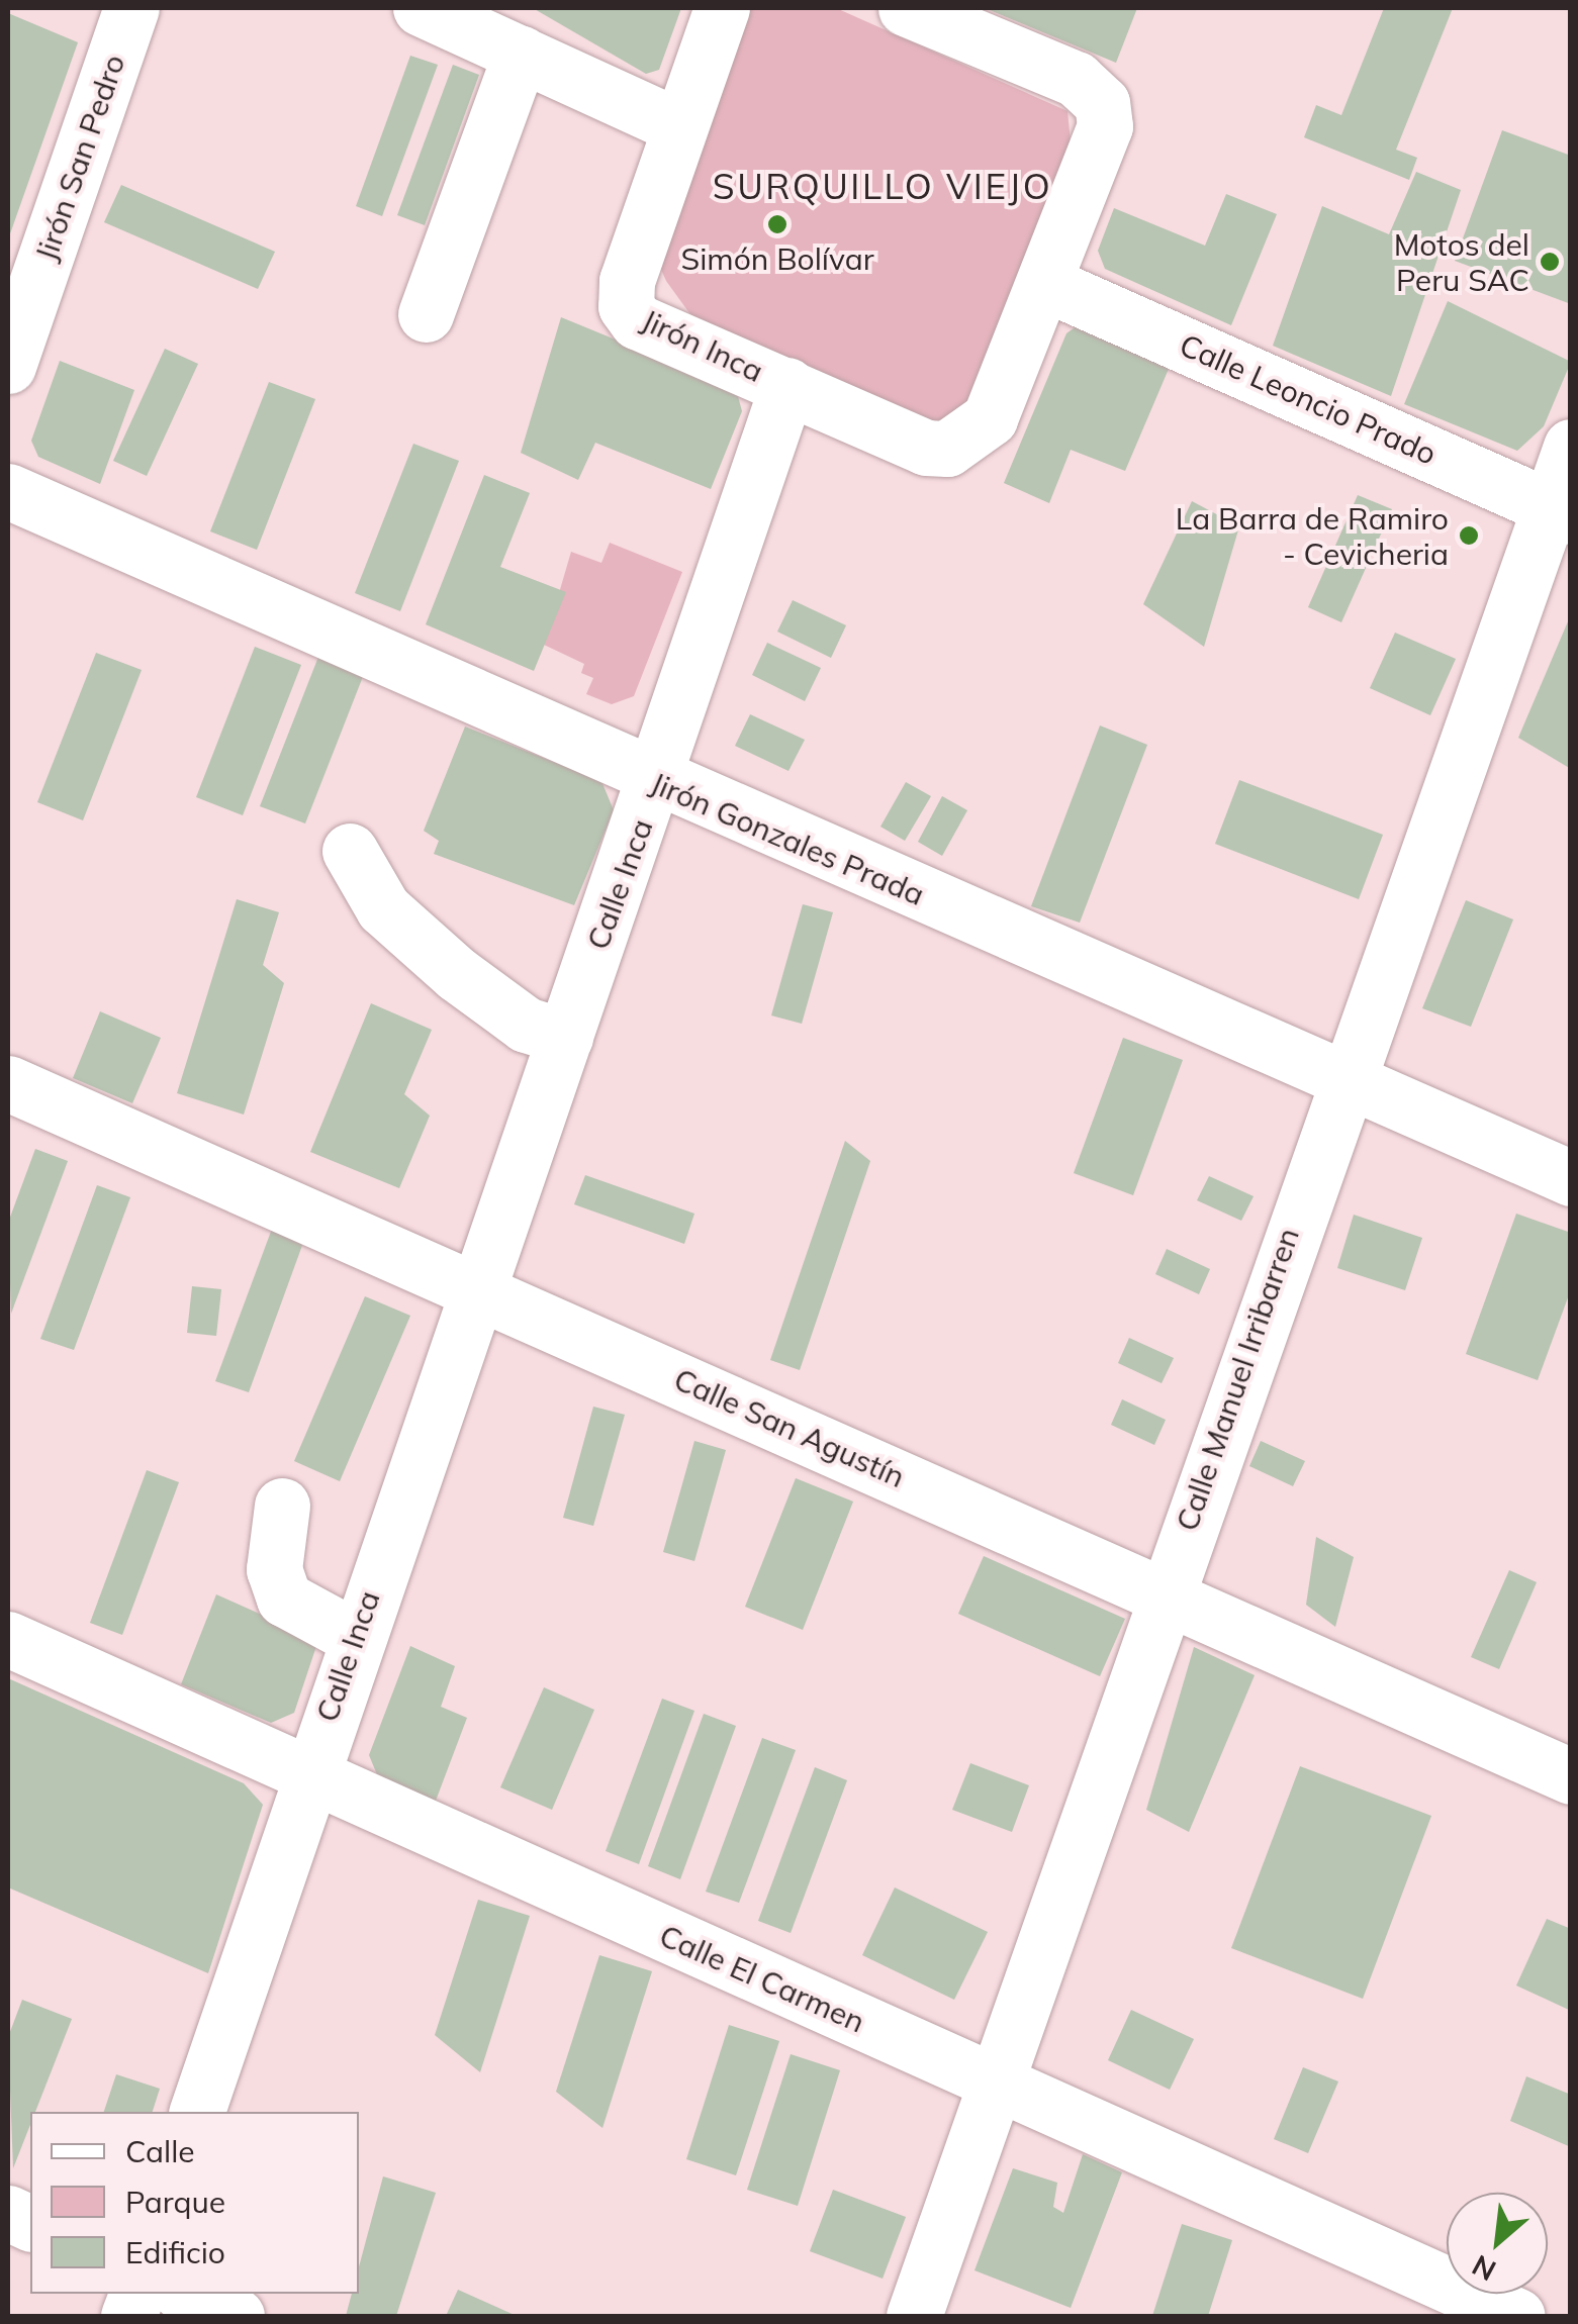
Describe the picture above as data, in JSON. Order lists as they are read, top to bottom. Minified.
{"streets":{"street":["Jirón San Pedro","Jirón Inca","Calle Leoncio Prado","Jirón Gonzales Prada","Calle Inca","Calle Manuel Irribarren","Calle San Agustín","Calle El Carmen"]},"crossings":[["Jirón Inca","Calle Inca"],["Calle Leoncio Prado","Calle Manuel Irribarren"],["Jirón Gonzales Prada","Calle Inca"],["Jirón Gonzales Prada","Calle Manuel Irribarren"],["Calle Inca","Calle San Agustín"],["Calle Inca","Calle El Carmen"],["Calle Manuel Irribarren","Calle San Agustín"],["Calle Manuel Irribarren","Calle El Carmen"]],"districts":["SURQUILLO VIEJO"],"places":["Simón Bolívar","Motos del Peru SAC","La Barra de Ramiro - Cevicheria"],"legend":["Calle","Parque","Edificio"],"north":"bottom left"}
